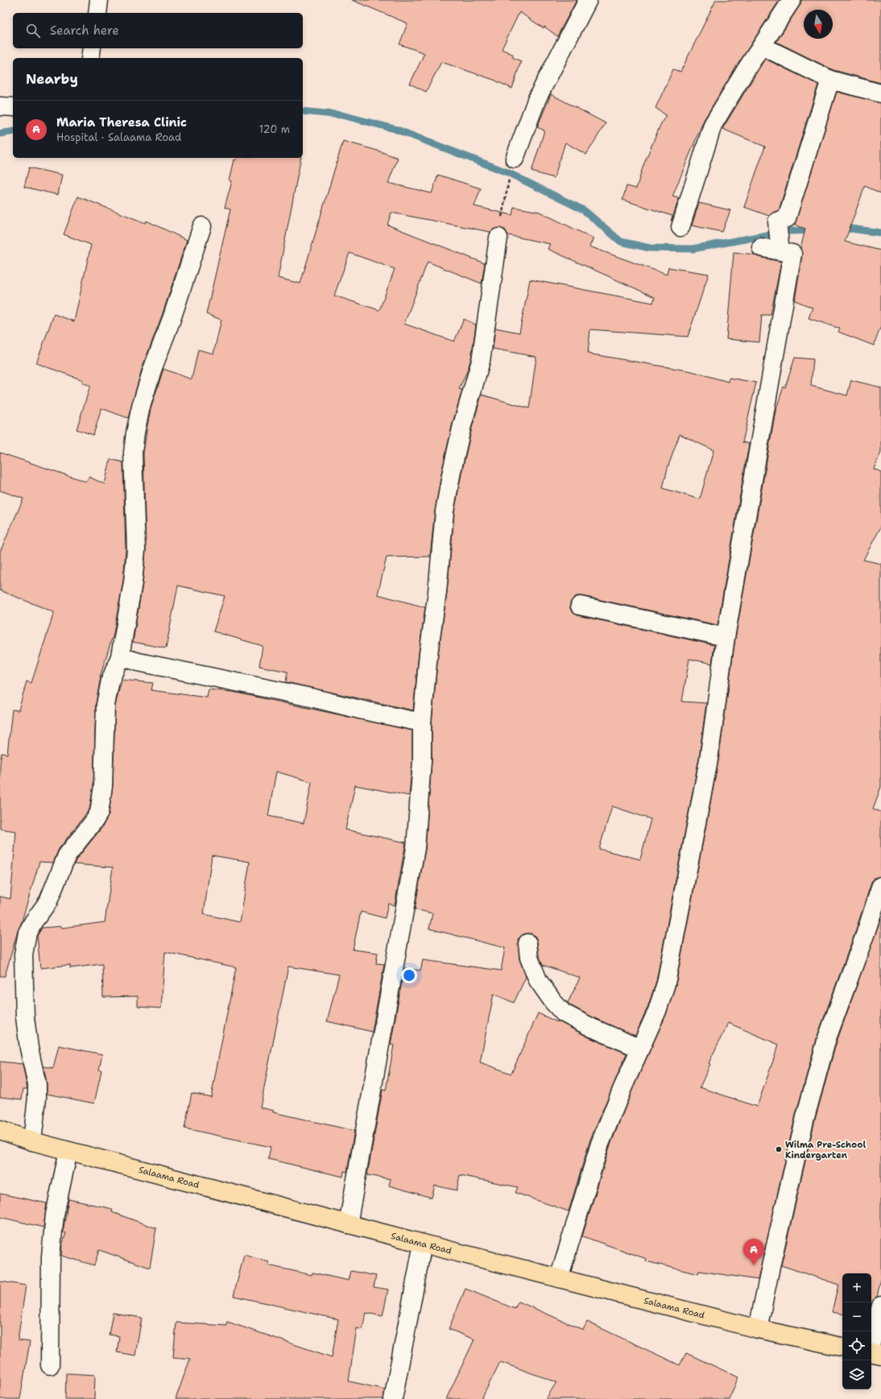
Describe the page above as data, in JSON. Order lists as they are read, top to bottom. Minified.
{"streets":{"main road":["Salaama Road"]},"places":["Wilma Pre-School Kindergarten"],"north":"bottom","page":{"search":"Search here","heading":"Nearby","list":[{"mark":"A","name":"Maria Theresa Clinic","note":"Hospital · Salaama Road","value":"120 m"}],"pins":"A","map_buttons":["+","−"]}}
